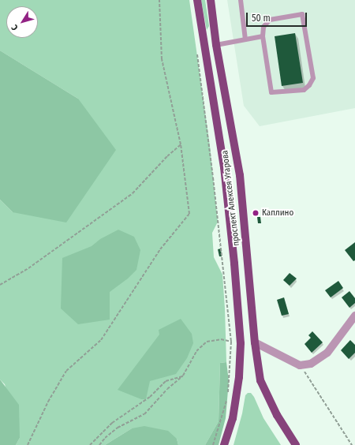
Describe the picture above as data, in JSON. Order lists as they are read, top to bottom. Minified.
{"streets":{"main road":["проспект Алексея Угарова"]},"places":["Каплино"],"scale_bar":"50 m","north":"bottom left"}
